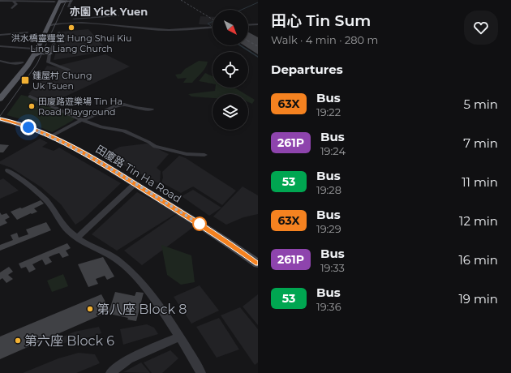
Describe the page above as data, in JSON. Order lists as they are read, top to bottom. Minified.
{"streets":{"street":["田廈路 Tin Ha Road"]},"districts":["亦園 Yick Yuen"],"places":{"other":["洪水橋靈糧堂 Hung Shui Kiu Ling Liang Church","田廈路遊樂場 Tin Ha Road Playground","第八座 Block 8","第六座 Block 6"],"transit":["鍾屋村 Chung Uk Tsuen"]},"lines":["bus line 63X"],"north":"bottom right","page":{"heading":[["田心 Tin Sum","Walk · 4 min · 280 m"],"Departures"],"list":[{"mark":"63X","name":"Bus","note":"19:22","value":"5 min"},{"mark":"261P","name":"Bus","note":"19:24","value":"7 min"},{"mark":"53","name":"Bus","note":"19:28","value":"11 min"},{"mark":"63X","name":"Bus","note":"19:29","value":"12 min"},{"mark":"261P","name":"Bus","note":"19:33","value":"16 min"},{"mark":"53","name":"Bus","note":"19:36","value":"19 min"}]}}
